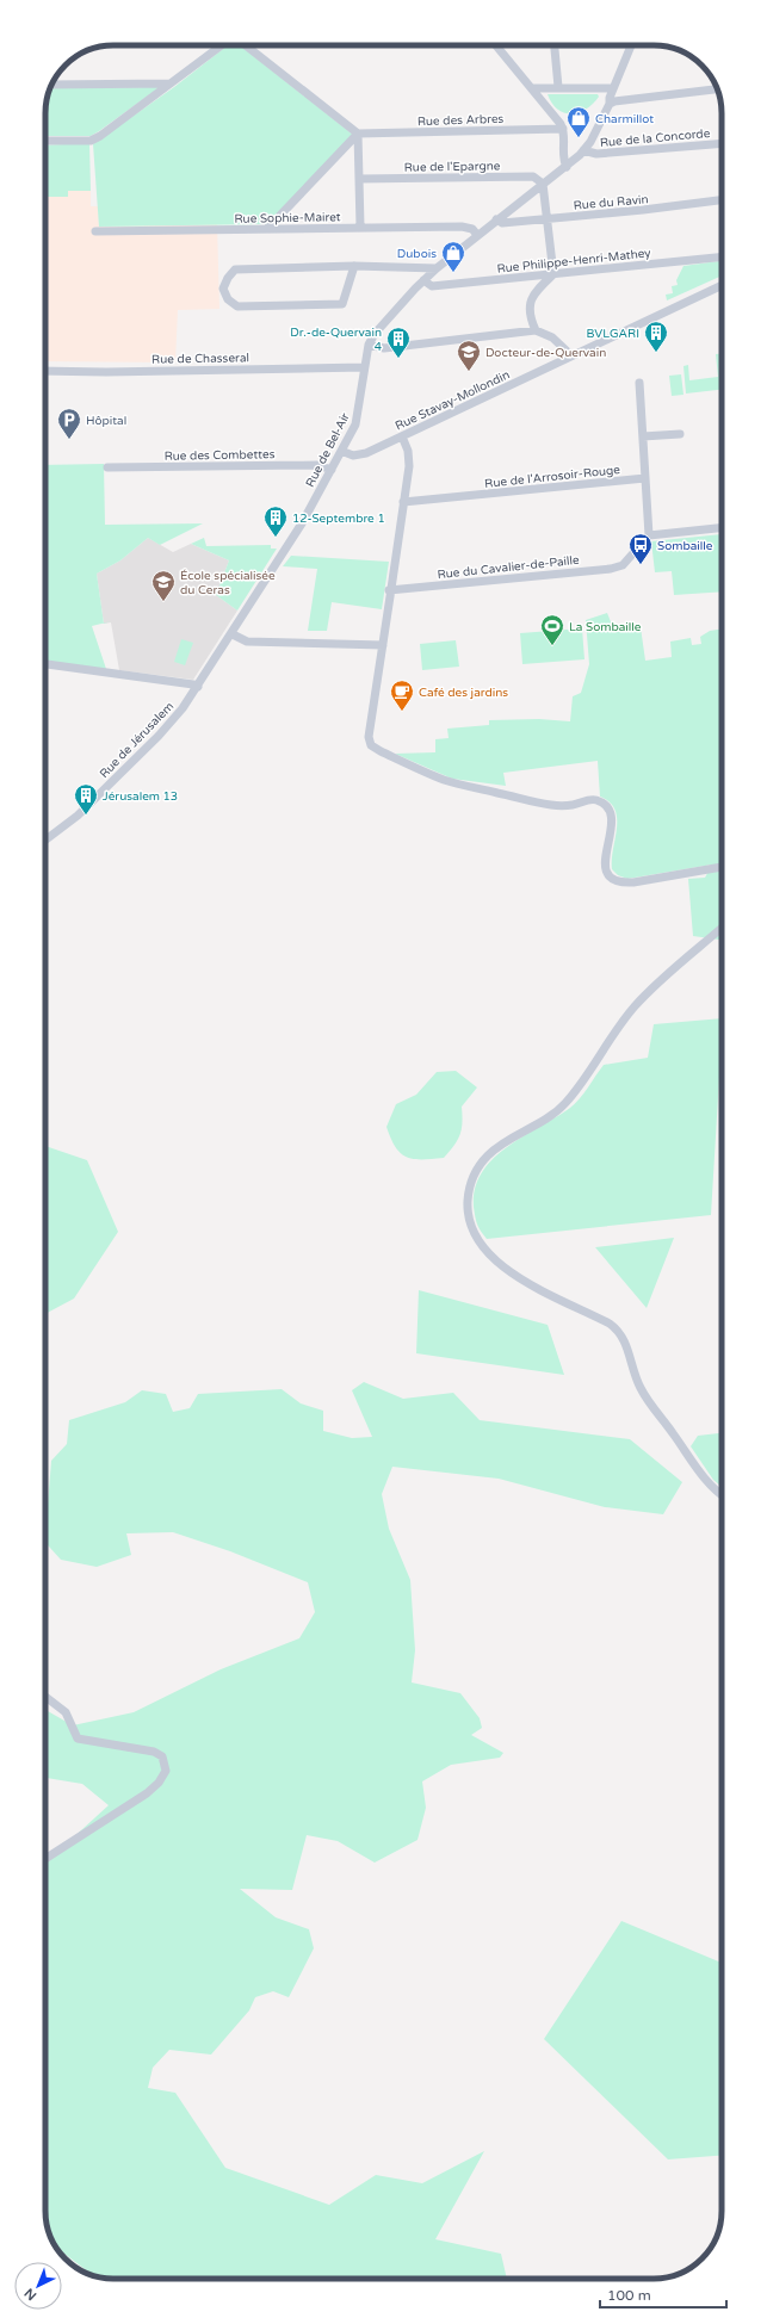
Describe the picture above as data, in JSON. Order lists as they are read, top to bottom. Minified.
{"streets":{"street":["Rue des Arbres","Rue de la Concorde","Rue de l'Epargne","Rue du Ravin","Rue Sophie-Mairet","Rue Philippe-Henri-Mathey","Rue de Chasseral","Rue Stavay-Mollondin","Rue de Bel-Air","Rue des Combettes","Rue de l'Arrosoir-Rouge","Rue du Cavalier-de-Paille","Rue de Jérusalem"]},"crossings":[["Rue de la Concorde","Rue de Bel-Air"],["Rue de l'Epargne","Rue de Bel-Air"],["Rue du Ravin","Rue de Bel-Air"],["Rue Sophie-Mairet","Rue de Bel-Air"],["Rue Philippe-Henri-Mathey","Rue de Bel-Air"],["Rue de Chasseral","Rue de Bel-Air"],["Rue Stavay-Mollondin","Rue de Bel-Air"],["Rue de Bel-Air","Rue des Combettes"],["Rue de Bel-Air","Rue de Jérusalem"]],"places":{"shop":["Charmillot","Dubois"],"building":["BVLGARI","Dr.-de-Quervain 4","12-Septembre 1","Jérusalem 13"],"school or university":["Docteur-de-Quervain","École spécialisée du Ceras"],"parking":["Hôpital"],"bus stop":["Sombaille"],"sports":["La Sombaille"],"cafe":["Café des jardins"]},"scale_bar":"100 m","north":"bottom left"}
